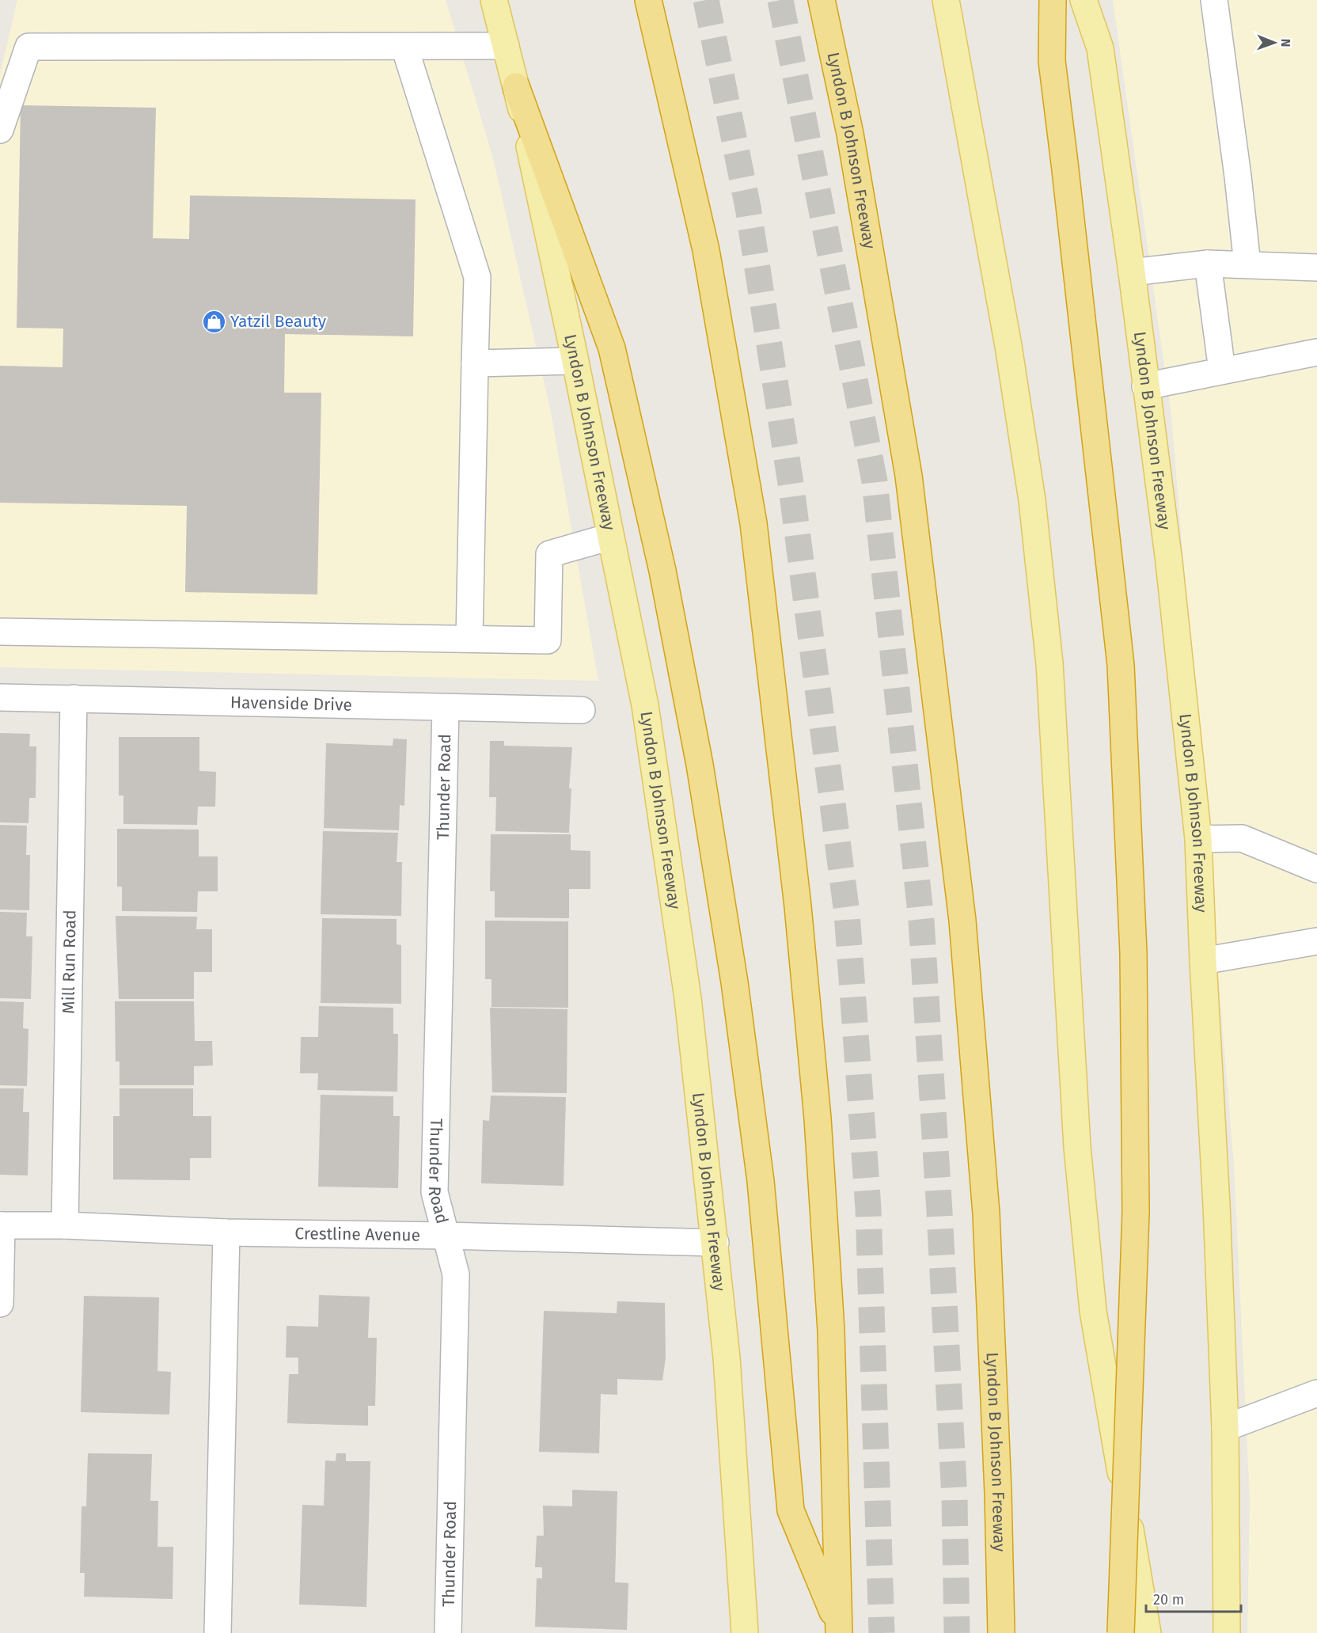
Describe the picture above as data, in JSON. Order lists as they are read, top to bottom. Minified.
{"streets":{"highway":["Lyndon B Johnson Freeway"],"street":["Havenside Drive","Thunder Road","Mill Run Road","Crestline Avenue"]},"crossings":[["Lyndon B Johnson Freeway","Crestline Avenue"],["Havenside Drive","Thunder Road"],["Havenside Drive","Mill Run Road"],["Thunder Road","Crestline Avenue"],["Mill Run Road","Crestline Avenue"]],"places":{"shop":["Yatzil Beauty"]},"scale_bar":"20 m","north":"right"}
